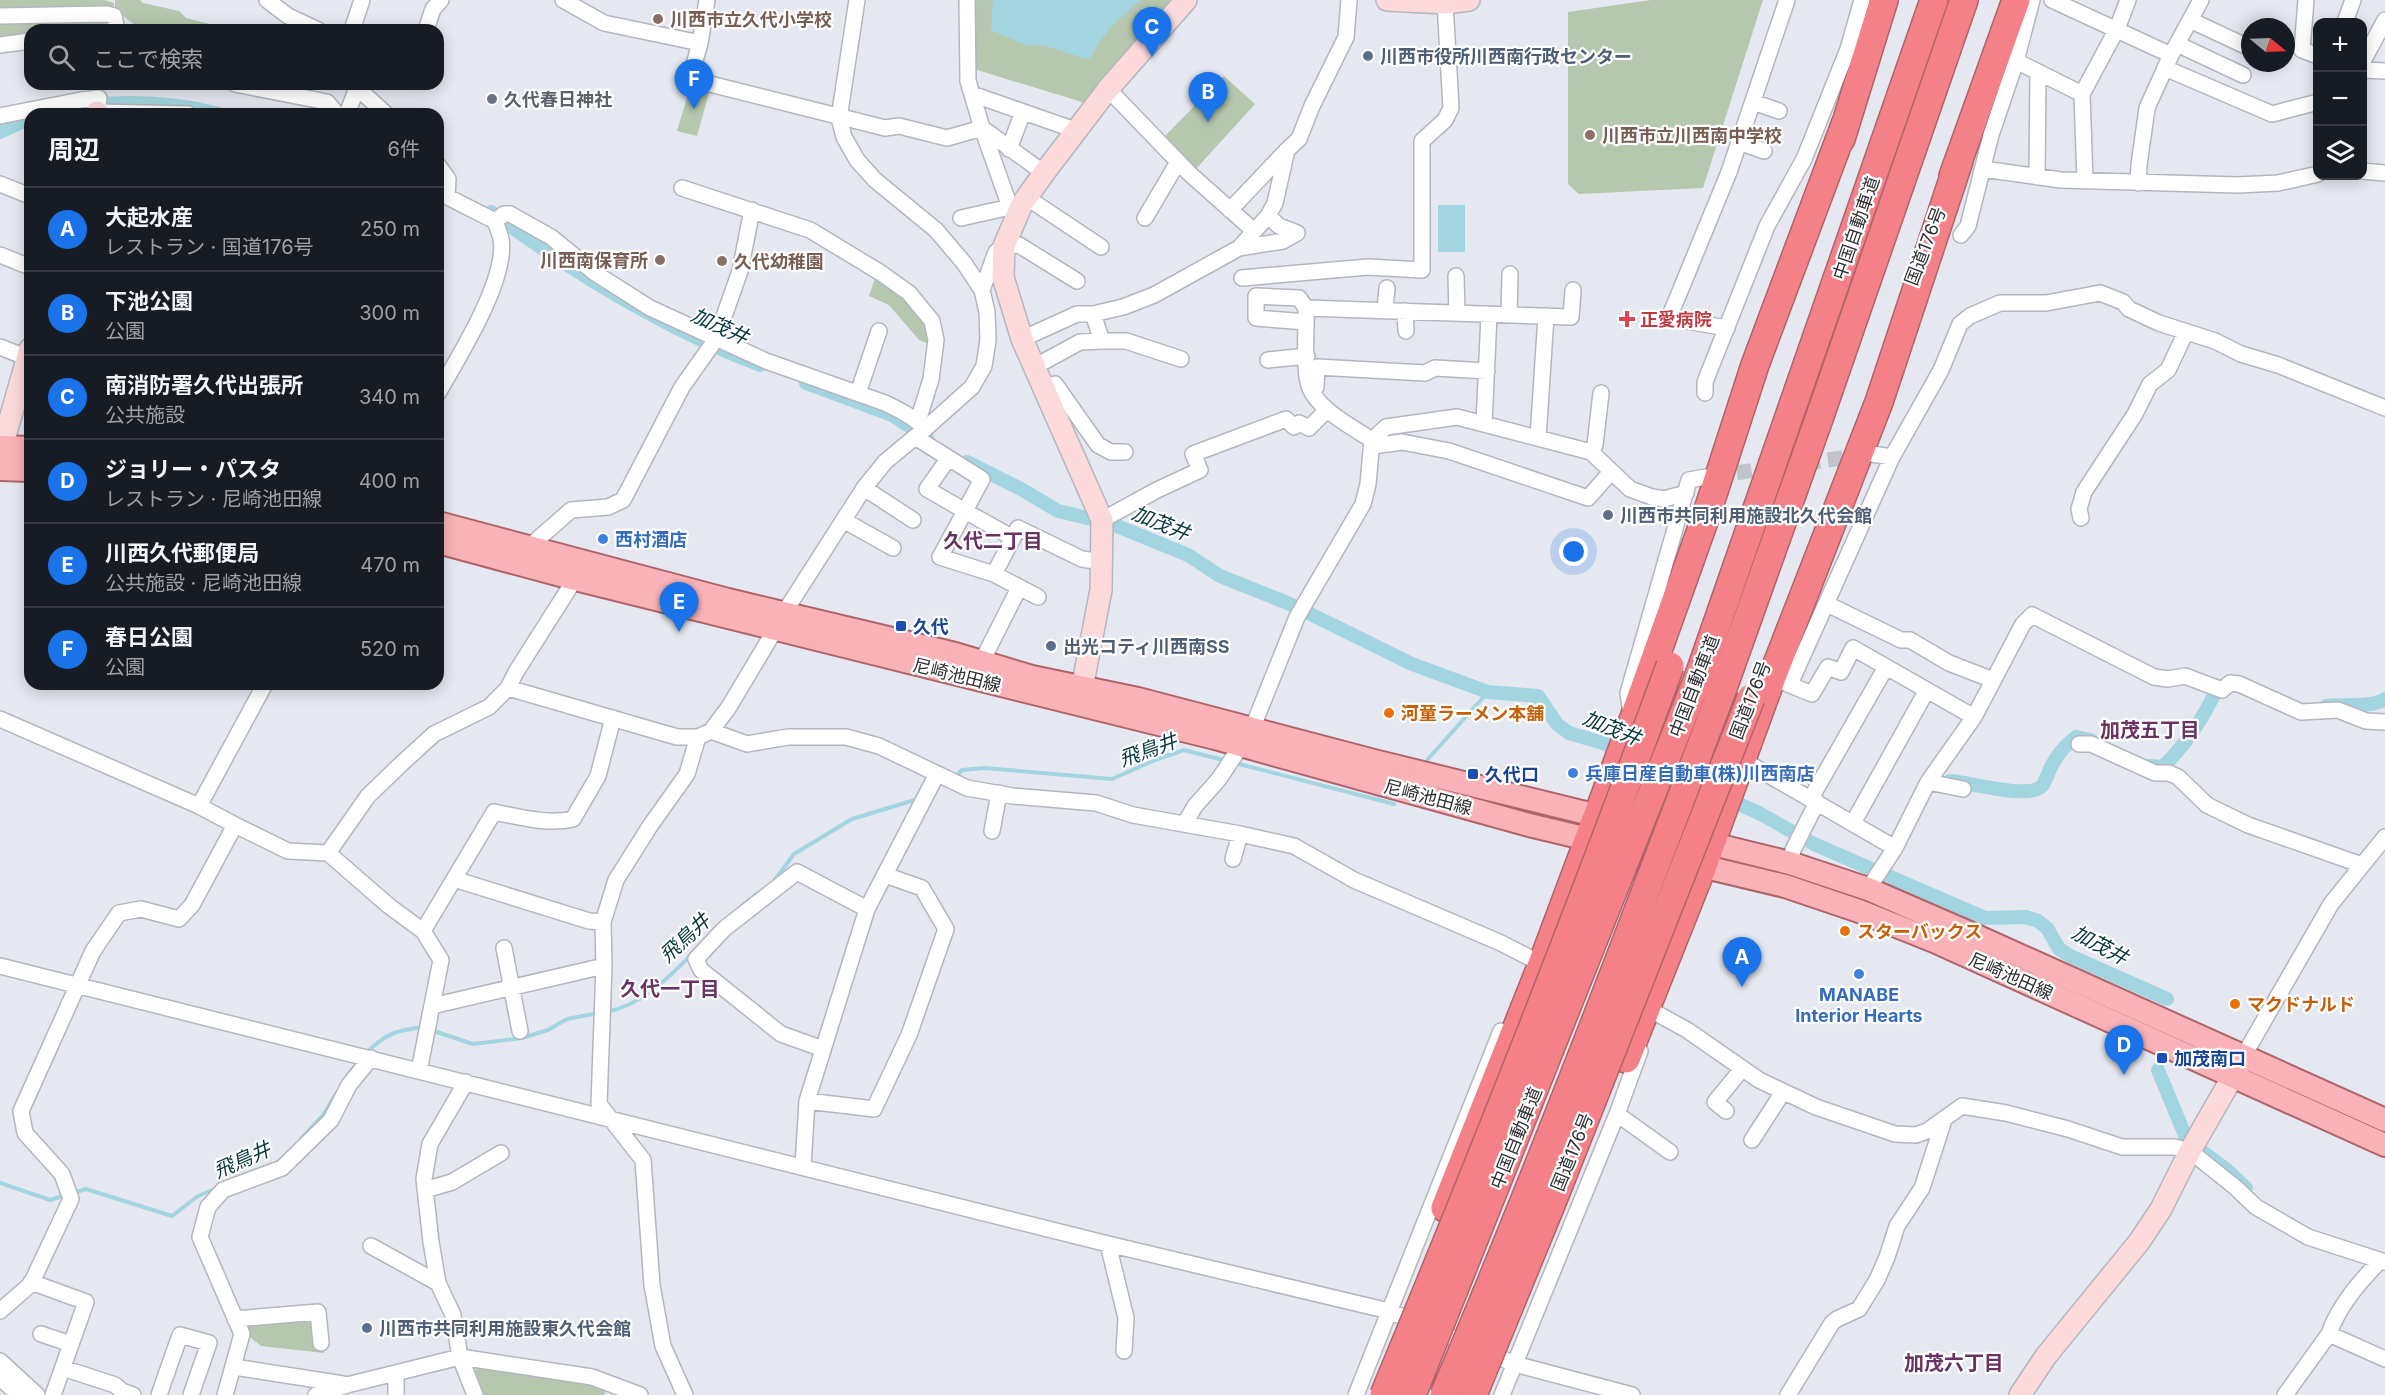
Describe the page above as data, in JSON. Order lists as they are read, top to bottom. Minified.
{"streets":{"highway":["中国自動車道","国道176号"],"main road":["尼崎池田線"]},"districts":["久代二丁目","加茂五丁目","久代一丁目","加茂六丁目"],"water":["加茂井","飛鳥井"],"places":{"other":["川西市立久代小学校","川西市役所川西南行政センター","久代春日神社","川西市立川西南中学校","川西南保育所","久代幼稚園","川西市共同利用施設北久代会館","西村酒店","出光コティ川西南SS","河童ラーメン本舗","兵庫日産自動車(株)川西南店","スターバックス","MANABE Interior Hearts","マクドナルド","川西市共同利用施設東久代会館"],"health":["正愛病院"],"transit":["久代","久代口","加茂南口"]},"north":"right","page":{"pins":["C","F","B","E","A","D"],"map_buttons":["+","−"],"search":"ここで検索","heading":["周辺","6件"],"list":[{"mark":"A","name":"大起水産","note":"レストラン · 国道176号","value":"250 m"},{"mark":"B","name":"下池公園","note":"公園","value":"300 m"},{"mark":"C","name":"南消防署久代出張所","note":"公共施設","value":"340 m"},{"mark":"D","name":"ジョリー・パスタ","note":"レストラン · 尼崎池田線","value":"400 m"},{"mark":"E","name":"川西久代郵便局","note":"公共施設 · 尼崎池田線","value":"470 m"},{"mark":"F","name":"春日公園","note":"公園","value":"520 m"}]}}
